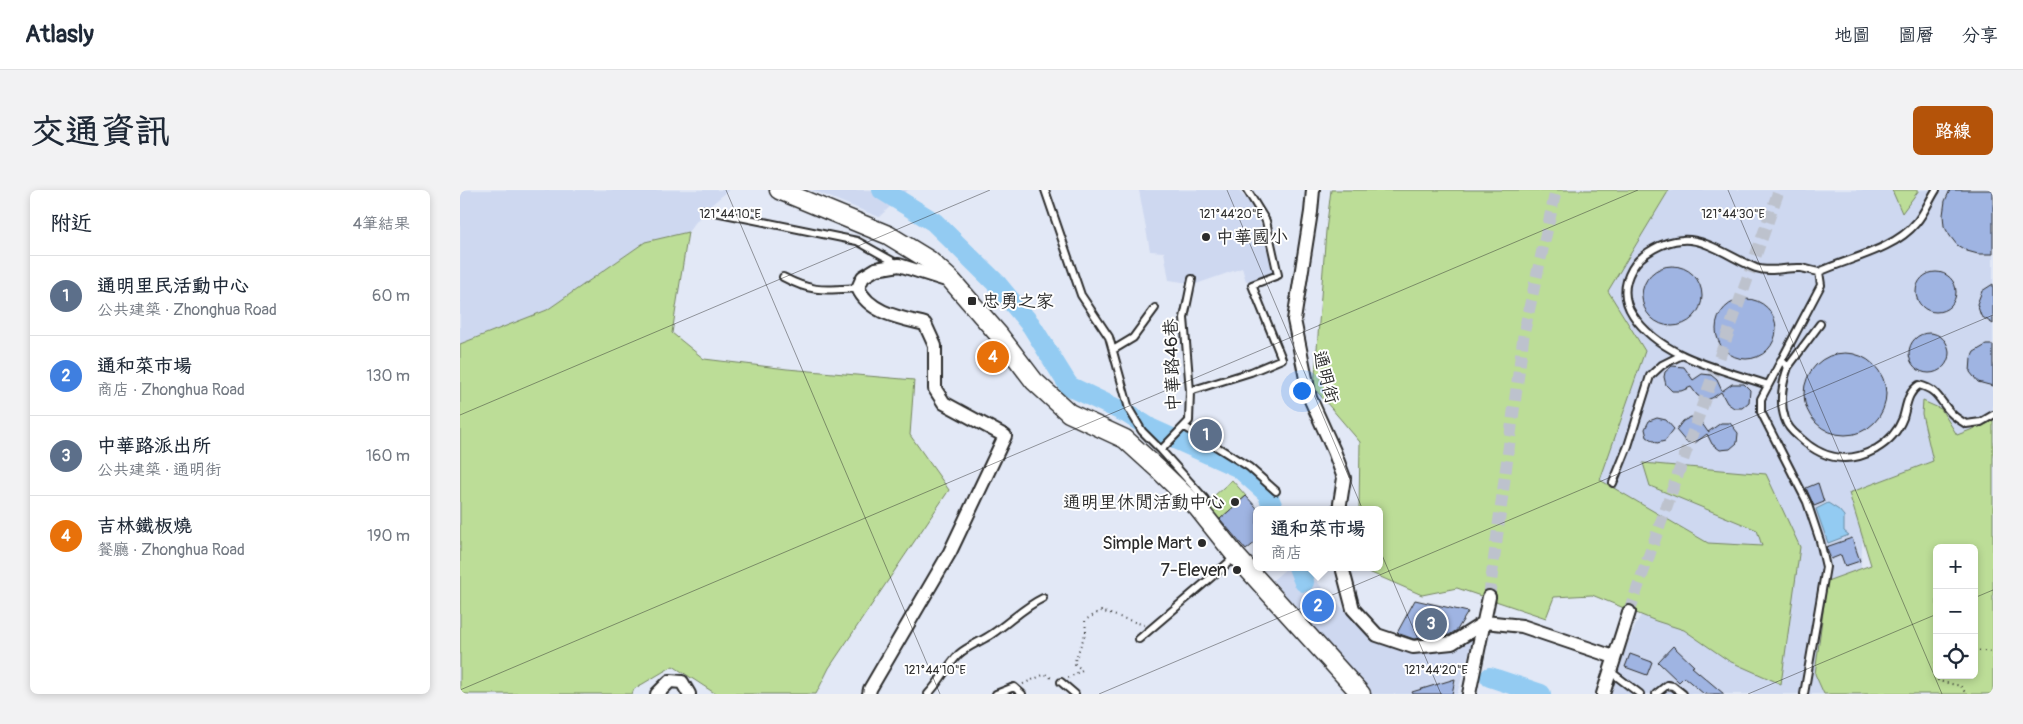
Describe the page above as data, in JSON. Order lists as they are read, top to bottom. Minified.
{"streets":{"street":["通明街"],"lane":["中華路46巷"]},"places":{"other":["中華國小","通明里休閒活動中心","Simple Mart","7-Eleven"],"transit":["忠勇之家"]},"page":{"header":"Atlasly","nav":["地圖","圖層","分享"],"buttons":"路線","title":"交通資訊","heading":["附近","4筆結果"],"list":[{"mark":"1","name":"通明里民活動中心","note":"公共建築 · Zhonghua Road","value":"60 m"},{"mark":"2","name":"通和菜市場","note":"商店 · Zhonghua Road","value":"130 m"},{"mark":"3","name":"中華路派出所","note":"公共建築 · 通明街","value":"160 m"},{"mark":"4","name":"吉林鐵板燒","note":"餐廳 · Zhonghua Road","value":"190 m"}],"pins":["4","1","2","3"],"popup":["通和菜市場","商店"],"map_buttons":["+","−"]},"coordinates":["121°44'10\"E","121°44'20\"E","121°44'30\"E"]}
